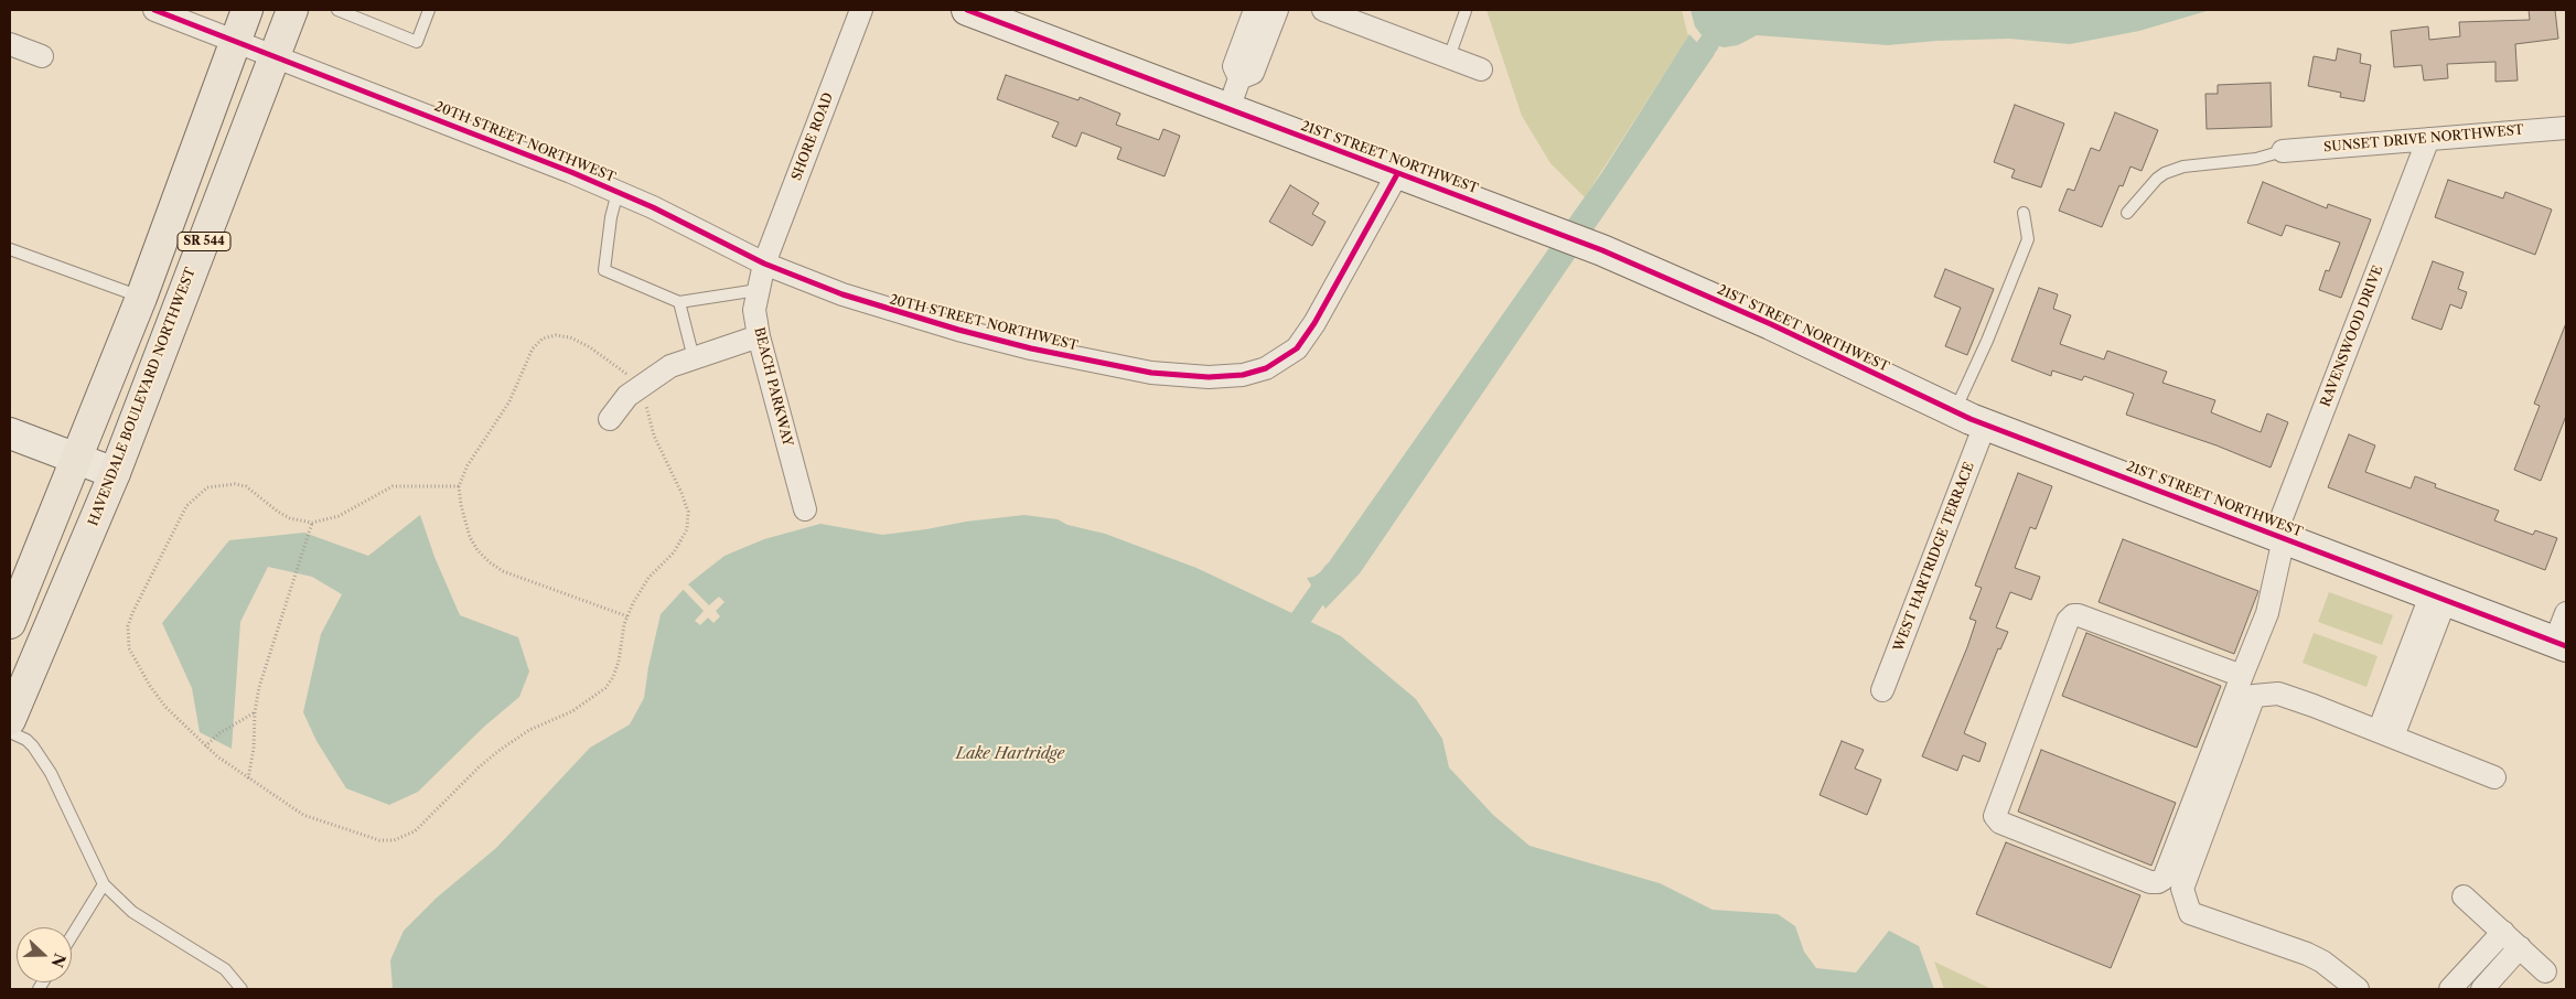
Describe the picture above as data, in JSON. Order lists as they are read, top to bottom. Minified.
{"streets":{"main road":["SR 544","HAVENDALE BOULEVARD NORTHWEST"],"street":["SHORE ROAD","SUNSET DRIVE NORTHWEST","20TH STREET NORTHWEST","21ST STREET NORTHWEST","RAVENSWOOD DRIVE","BEACH PARKWAY","WEST HARTRIDGE TERRACE"]},"crossings":[["SHORE ROAD","20TH STREET NORTHWEST"],["SHORE ROAD","BEACH PARKWAY"],["SUNSET DRIVE NORTHWEST","RAVENSWOOD DRIVE"],["20TH STREET NORTHWEST","21ST STREET NORTHWEST"],["20TH STREET NORTHWEST","SR 544"],["20TH STREET NORTHWEST","BEACH PARKWAY"],["20TH STREET NORTHWEST","HAVENDALE BOULEVARD NORTHWEST"],["21ST STREET NORTHWEST","RAVENSWOOD DRIVE"],["21ST STREET NORTHWEST","WEST HARTRIDGE TERRACE"]],"water":["Lake Hartridge"],"north":"right"}
